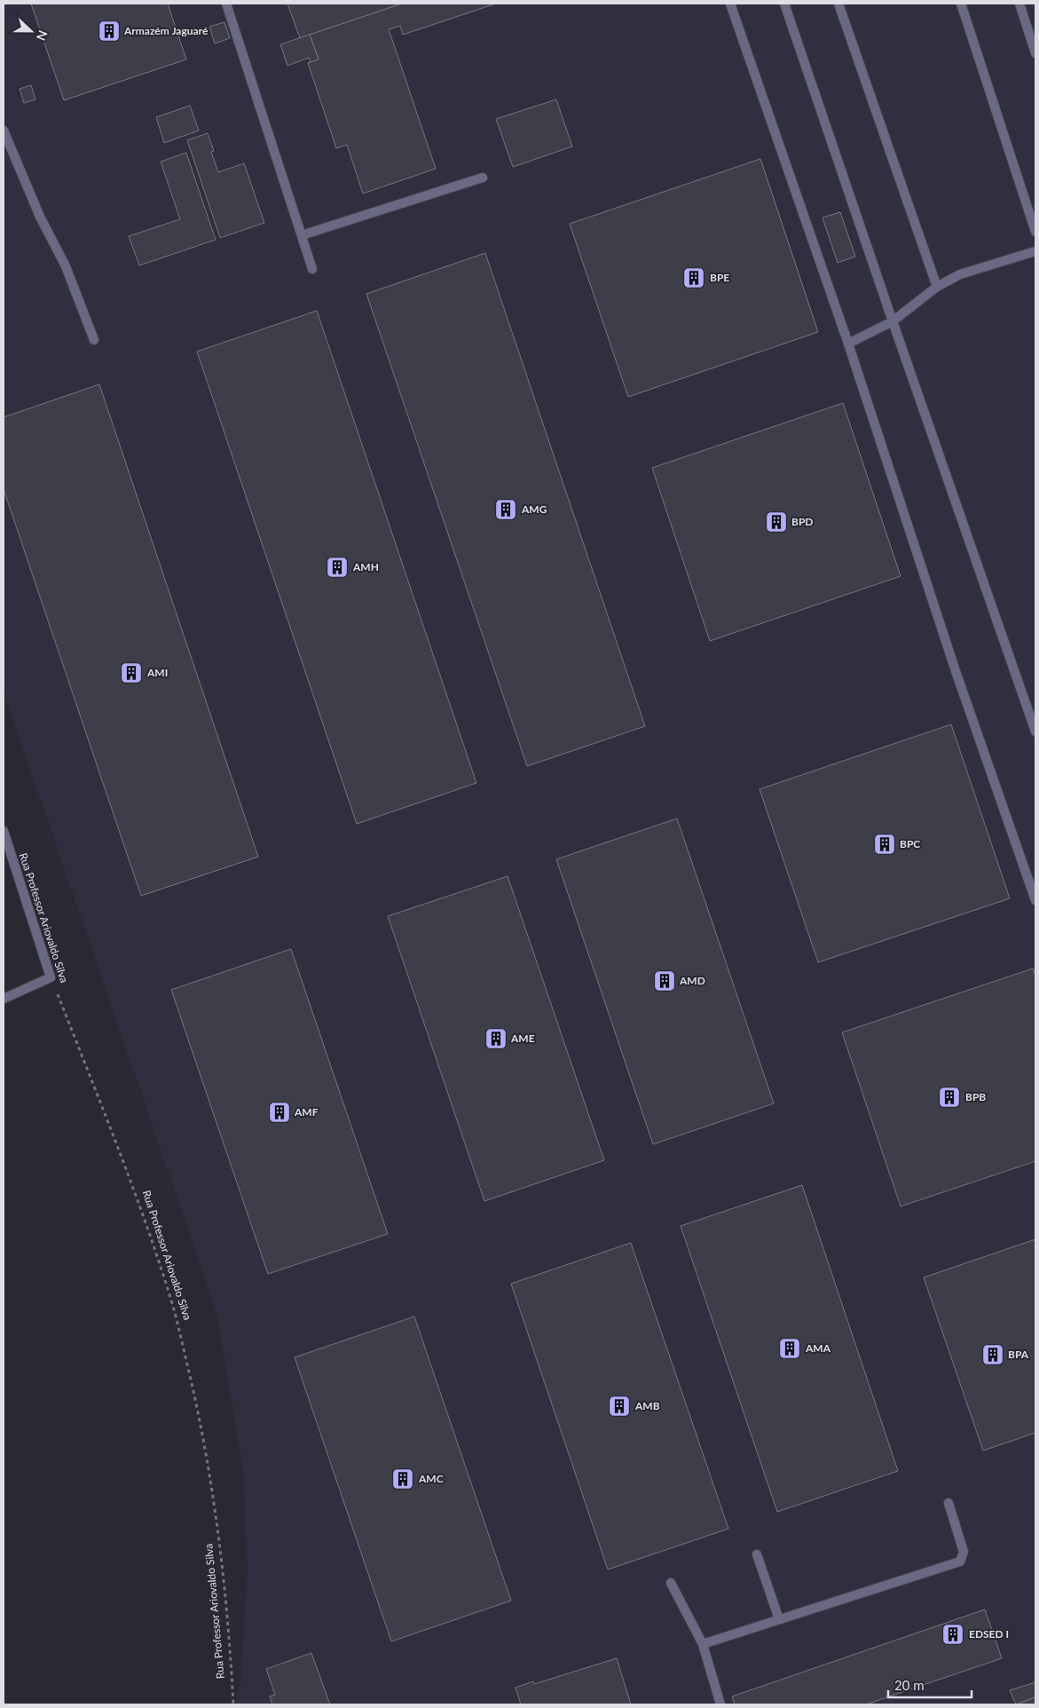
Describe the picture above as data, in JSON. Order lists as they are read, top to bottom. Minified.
{"streets":{"street":["Rua Professor Ariovaldo Silva"]},"places":{"building":["Armazém Jaguaré","BPE","AMG","BPD","AMH","AMI","BPC","AMD","AME","BPB","AMF","AMA","BPA","AMB","AMC","EDSED I"]},"scale_bar":"20 m","north":"right"}
